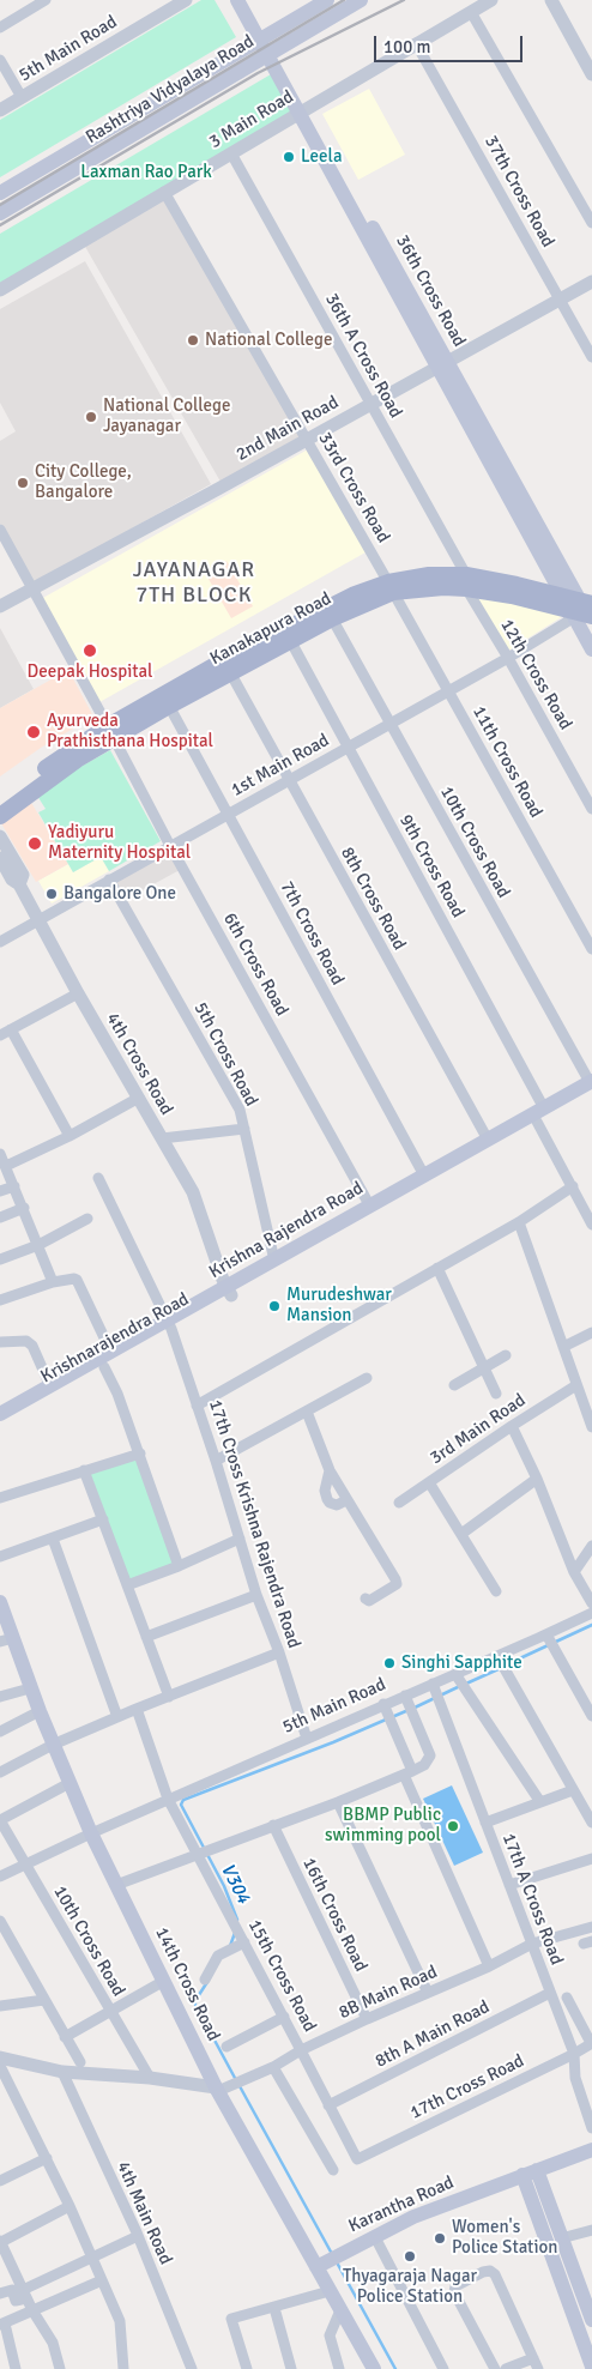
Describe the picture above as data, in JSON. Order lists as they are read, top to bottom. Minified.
{"streets":{"main road":["Rashtriya Vidyalaya Road","36th Cross Road","Kanakapura Road","Krishna Rajendra Road","Krishnarajendra Road","14th Cross Road","Karantha Road"],"street":["5th Main Road","3 Main Road","37th Cross Road","36th A Cross Road","2nd Main Road","33rd Cross Road","12th Cross Road","11th Cross Road","1st Main Road","10th Cross Road","9th Cross Road","8th Cross Road","7th Cross Road","6th Cross Road","5th Cross Road","4th Cross Road","3rd Main Road","17th Cross Krishna Rajendra Road","17th A Cross Road","16th Cross Road","15th Cross Road","8B Main Road","8th A Main Road","17th Cross Road","4th Main Road"]},"crossings":[["5th Main Road","10th Cross Road"],["5th Main Road","17th Cross Krishna Rajendra Road"],["5th Main Road","17th A Cross Road"],["5th Main Road","15th Cross Road"],["5th Main Road","14th Cross Road"],["Rashtriya Vidyalaya Road","36th Cross Road"],["3 Main Road","37th Cross Road"],["3 Main Road","36th Cross Road"],["3 Main Road","36th A Cross Road"],["3 Main Road","33rd Cross Road"],["37th Cross Road","2nd Main Road"],["36th Cross Road","2nd Main Road"],["36th Cross Road","Kanakapura Road"],["36th Cross Road","1st Main Road"],["36th A Cross Road","2nd Main Road"],["36th A Cross Road","Kanakapura Road"],["36th A Cross Road","12th Cross Road"],["2nd Main Road","33rd Cross Road"],["33rd Cross Road","Kanakapura Road"],["33rd Cross Road","11th Cross Road"],["Kanakapura Road","12th Cross Road"],["Kanakapura Road","11th Cross Road"],["Kanakapura Road","1st Main Road"],["Kanakapura Road","10th Cross Road"],["Kanakapura Road","9th Cross Road"],["Kanakapura Road","8th Cross Road"],["Kanakapura Road","7th Cross Road"],["Kanakapura Road","6th Cross Road"],["12th Cross Road","1st Main Road"],["11th Cross Road","1st Main Road"],["1st Main Road","10th Cross Road"],["1st Main Road","9th Cross Road"],["1st Main Road","8th Cross Road"],["1st Main Road","7th Cross Road"],["1st Main Road","6th Cross Road"],["1st Main Road","5th Cross Road"],["1st Main Road","4th Cross Road"],["10th Cross Road","Krishna Rajendra Road"],["9th Cross Road","Krishna Rajendra Road"],["8th Cross Road","Krishna Rajendra Road"],["7th Cross Road","Krishna Rajendra Road"],["6th Cross Road","Krishna Rajendra Road"],["5th Cross Road","Krishna Rajendra Road"],["4th Cross Road","Krishna Rajendra Road"],["Krishna Rajendra Road","Krishnarajendra Road"],["Krishna Rajendra Road","17th Cross Krishna Rajendra Road"],["Krishnarajendra Road","17th Cross Krishna Rajendra Road"],["17th A Cross Road","8B Main Road"],["17th A Cross Road","8th A Main Road"],["17th A Cross Road","17th Cross Road"],["16th Cross Road","8B Main Road"],["15th Cross Road","8B Main Road"],["15th Cross Road","8th A Main Road"],["15th Cross Road","17th Cross Road"],["14th Cross Road","8B Main Road"],["14th Cross Road","Karantha Road"]],"districts":["JAYANAGAR 7TH BLOCK"],"water":["V304"],"parks":["Laxman Rao Park"],"places":["Leela","National College","National College Jayanagar","City College, Bangalore","Deepak Hospital","Ayurveda Prathisthana Hospital","Yadiyuru Maternity Hospital","Bangalore One","Murudeshwar Mansion","Singhi Sapphite","BBMP Public swimming pool","Women's Police Station","Thyagaraja Nagar Police Station"],"scale_bar":"100 m"}
